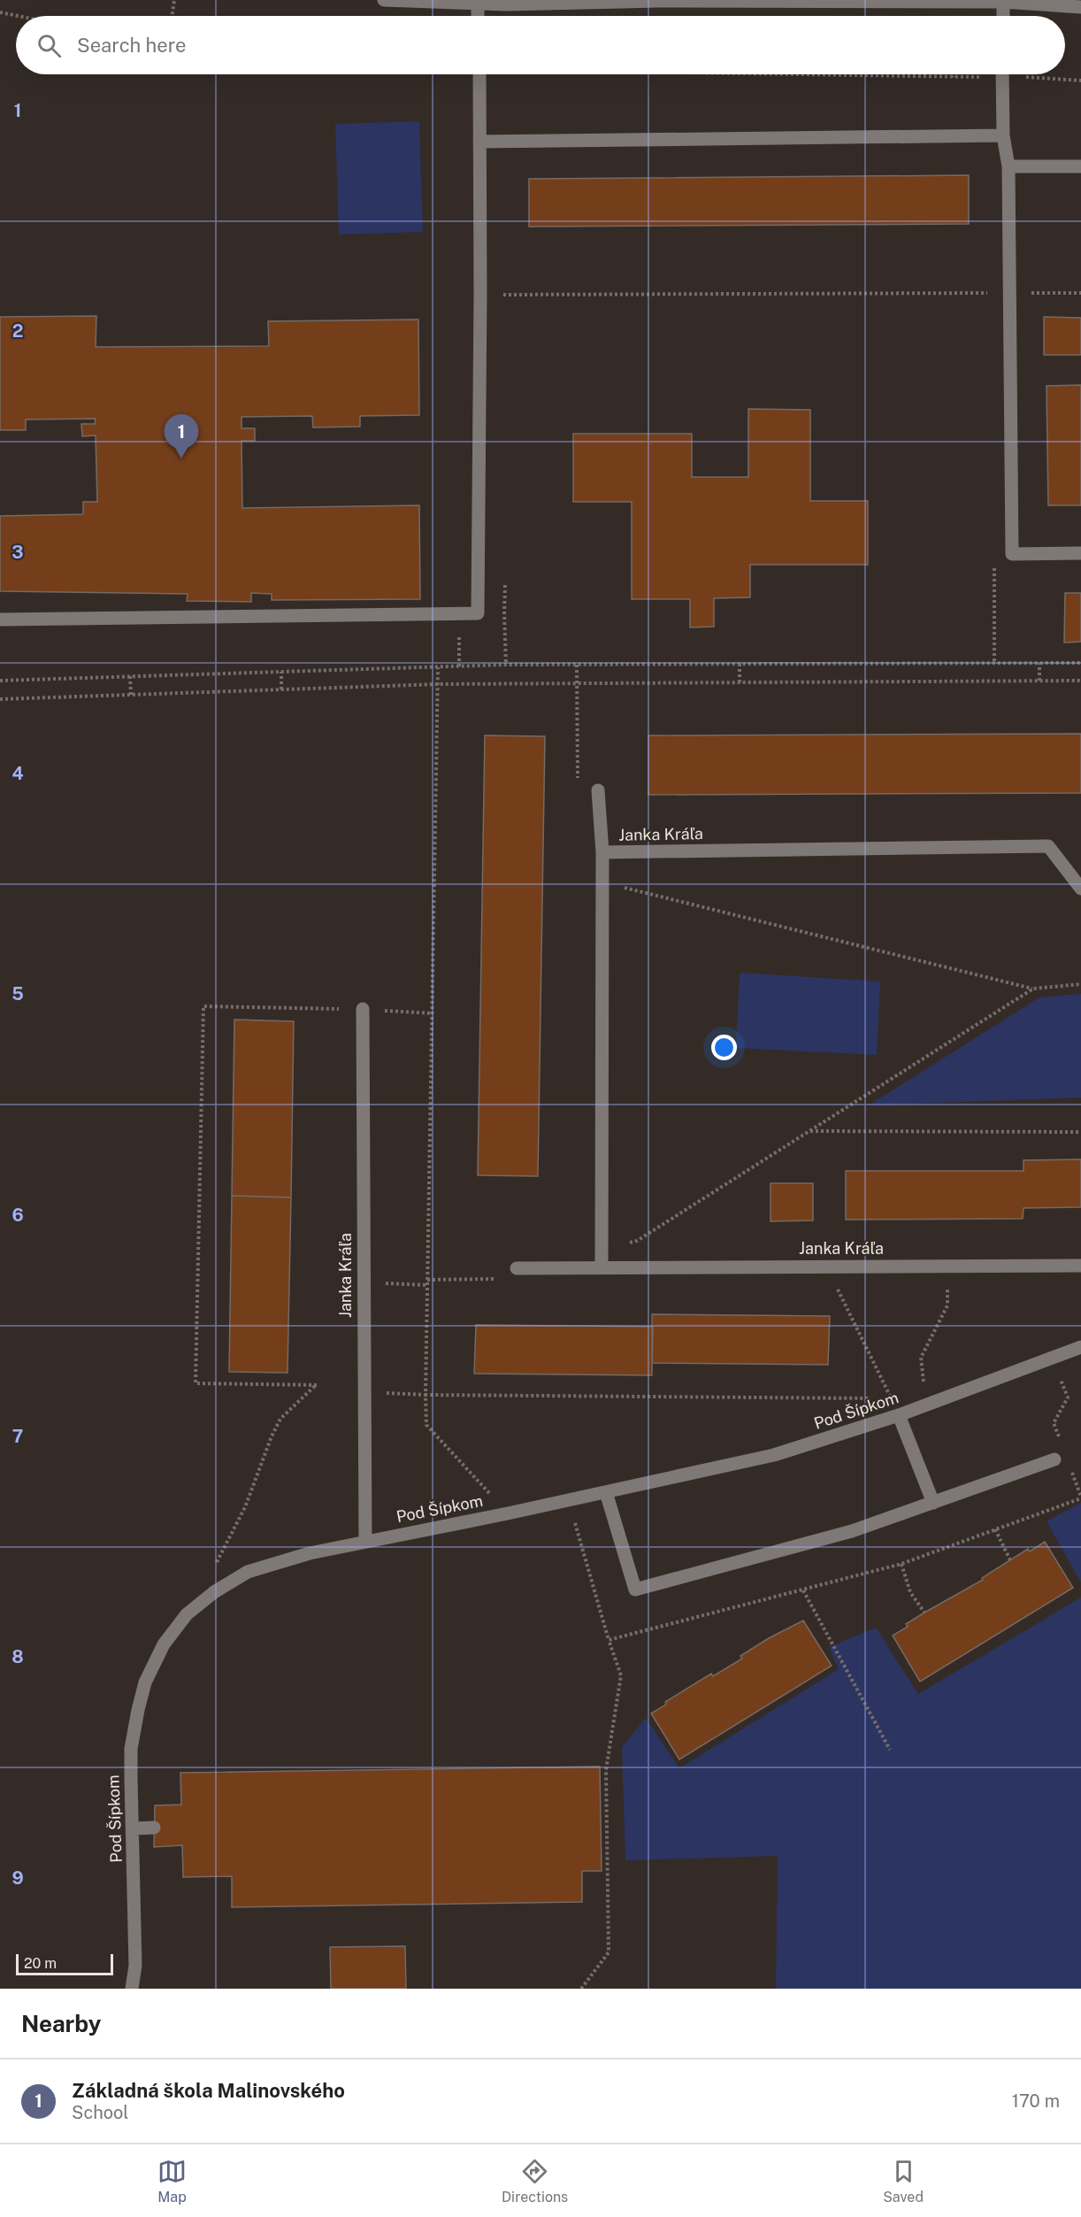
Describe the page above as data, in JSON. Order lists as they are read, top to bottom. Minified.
{"streets":{"street":["Janka Kráľa","Pod Šípkom"]},"crossings":[["Janka Kráľa","Pod Šípkom"]],"scale_bar":"20 m","page":{"search":"Search here","pins":"1","scale":"20 m","heading":"Nearby","list":[{"mark":"1","name":"Základná škola Malinovského","note":"School","value":"170 m"}],"nav":["Map","Directions","Saved"]},"grid":{"rows":["1","2","3","4","5","6","7","8","9"]}}
